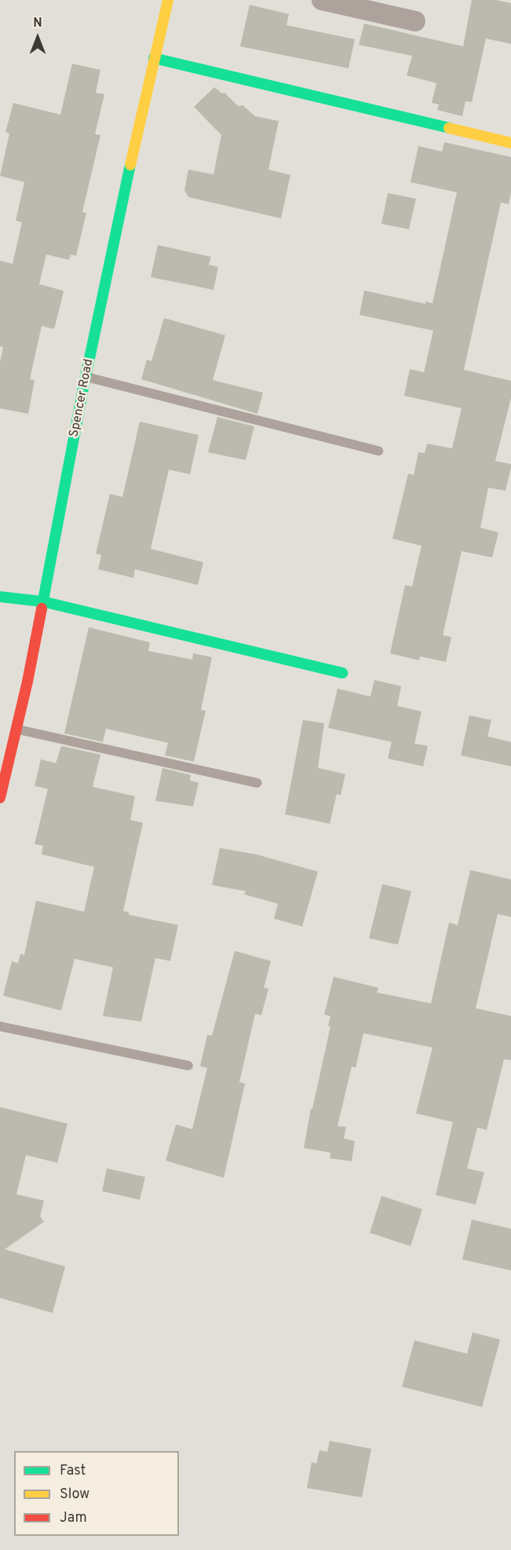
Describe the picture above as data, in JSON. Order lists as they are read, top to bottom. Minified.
{"streets":{"street":["Spencer Road"]},"legend":["Fast","Slow","Jam"],"north":"top"}
